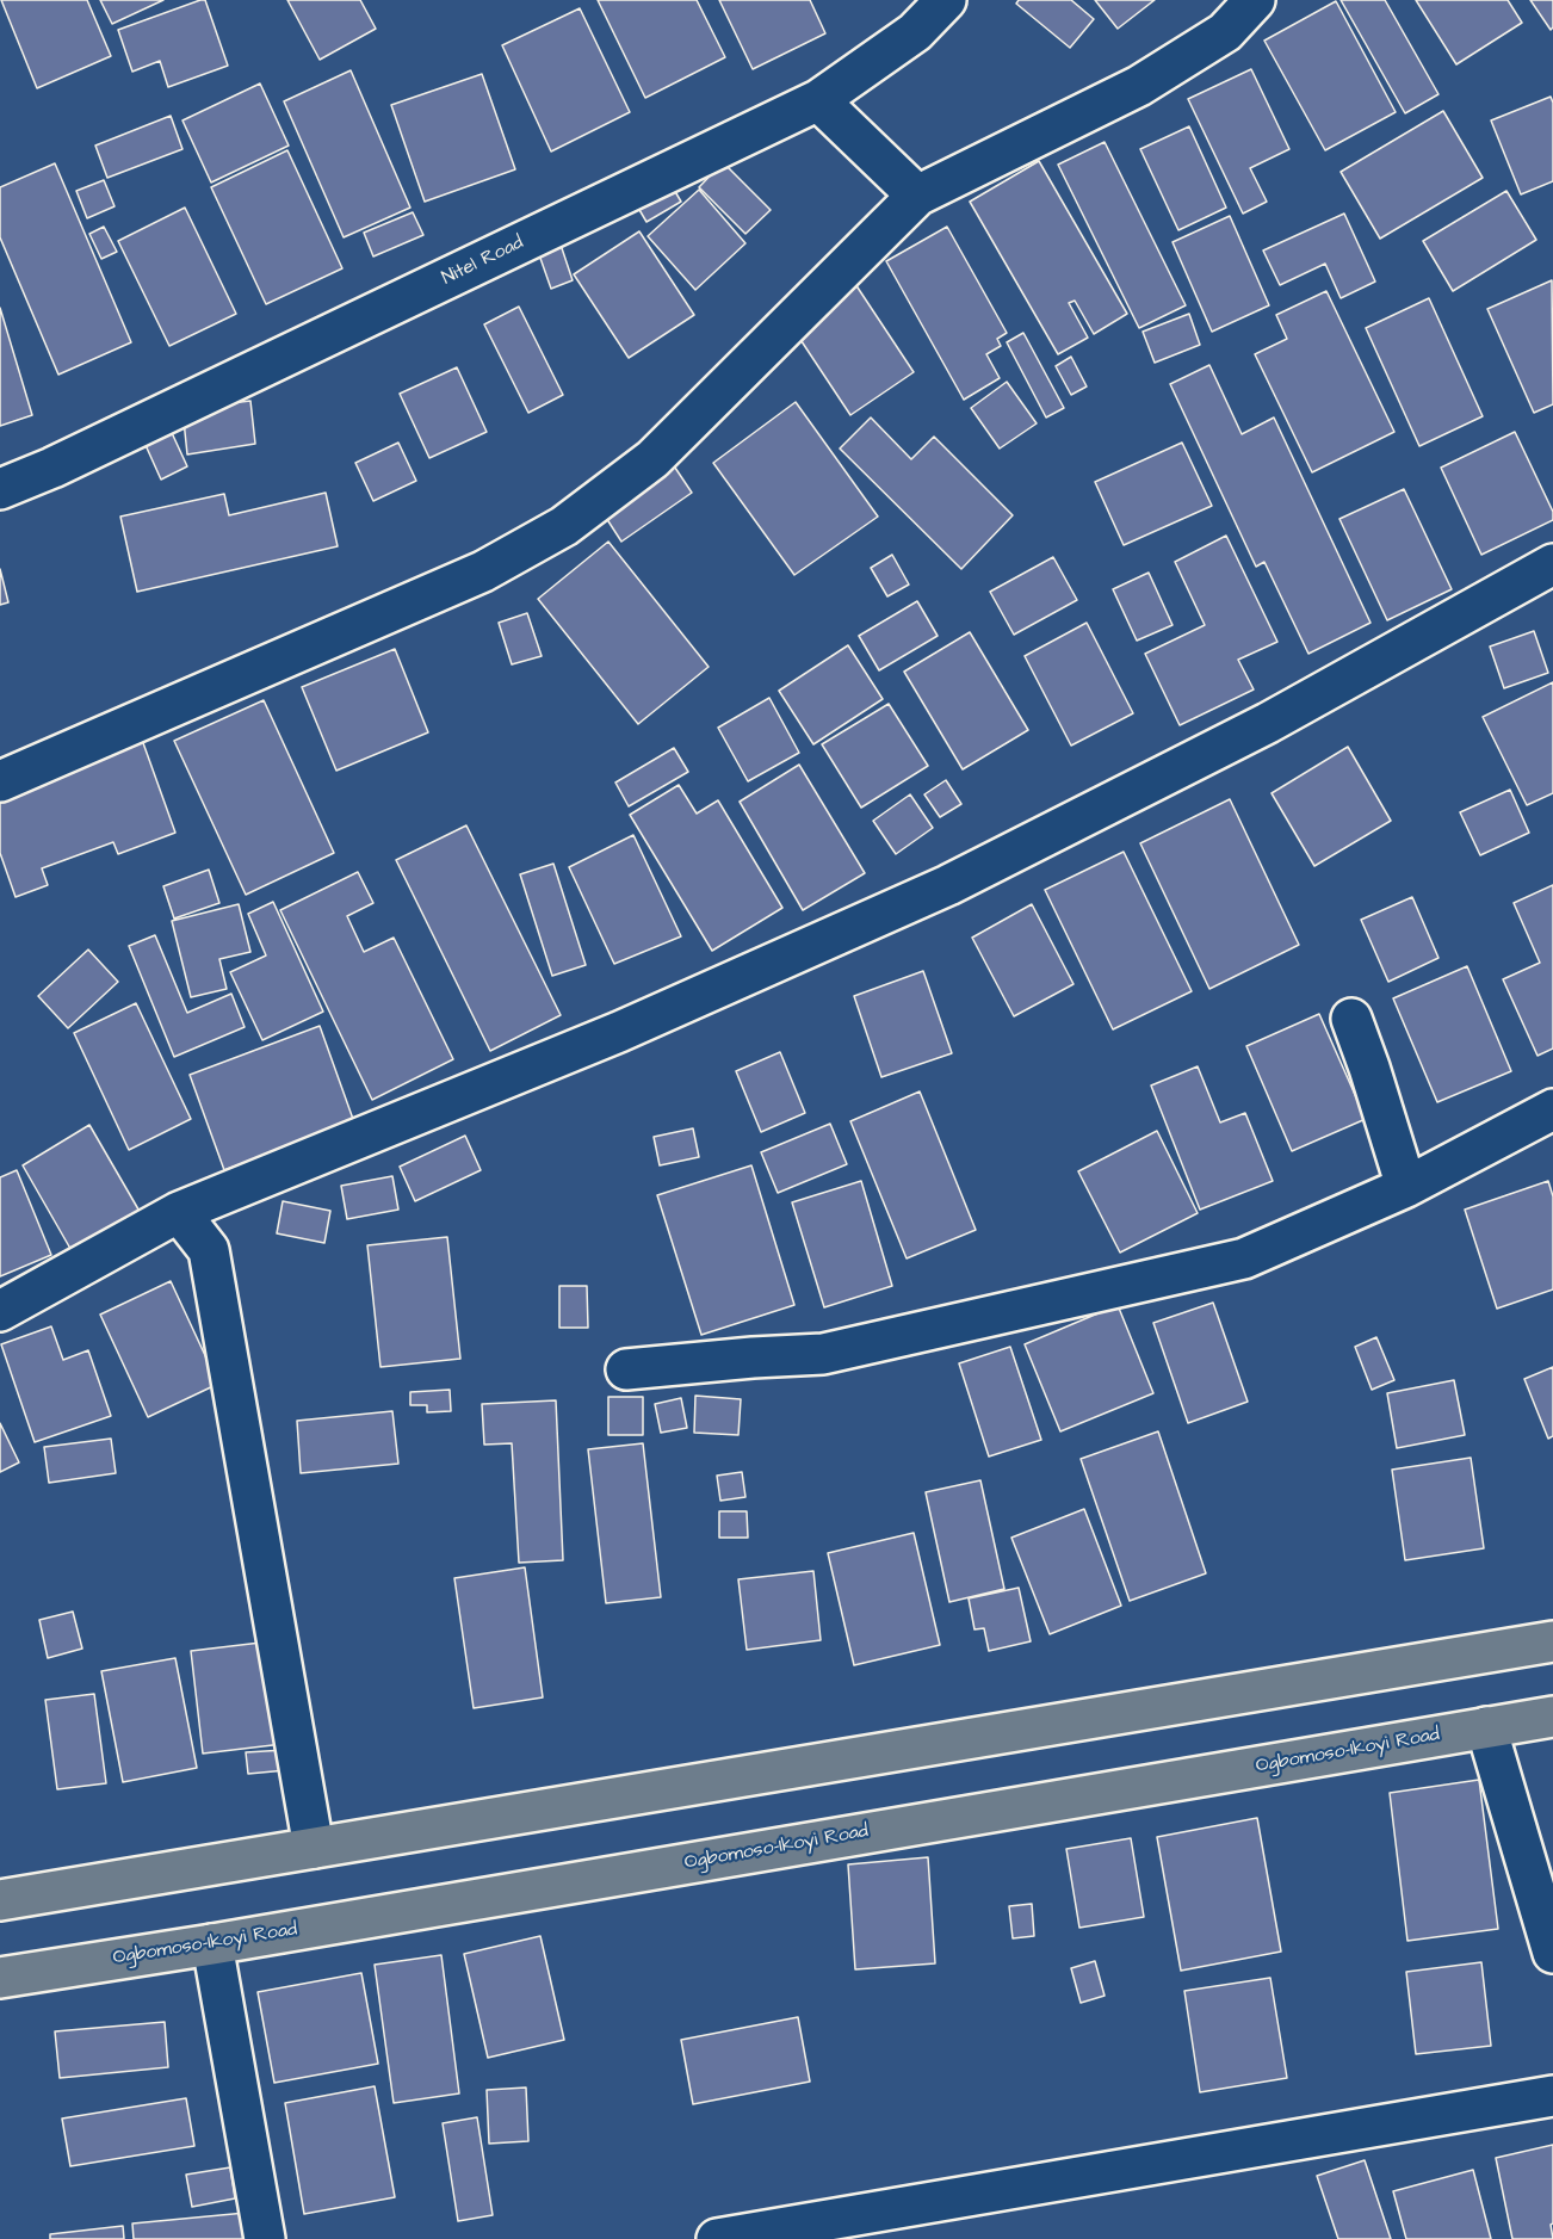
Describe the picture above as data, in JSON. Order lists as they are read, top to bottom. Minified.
{"streets":{"main road":["Ogbomoso-Ikoyi Road"],"street":["Nitel Road"]}}
